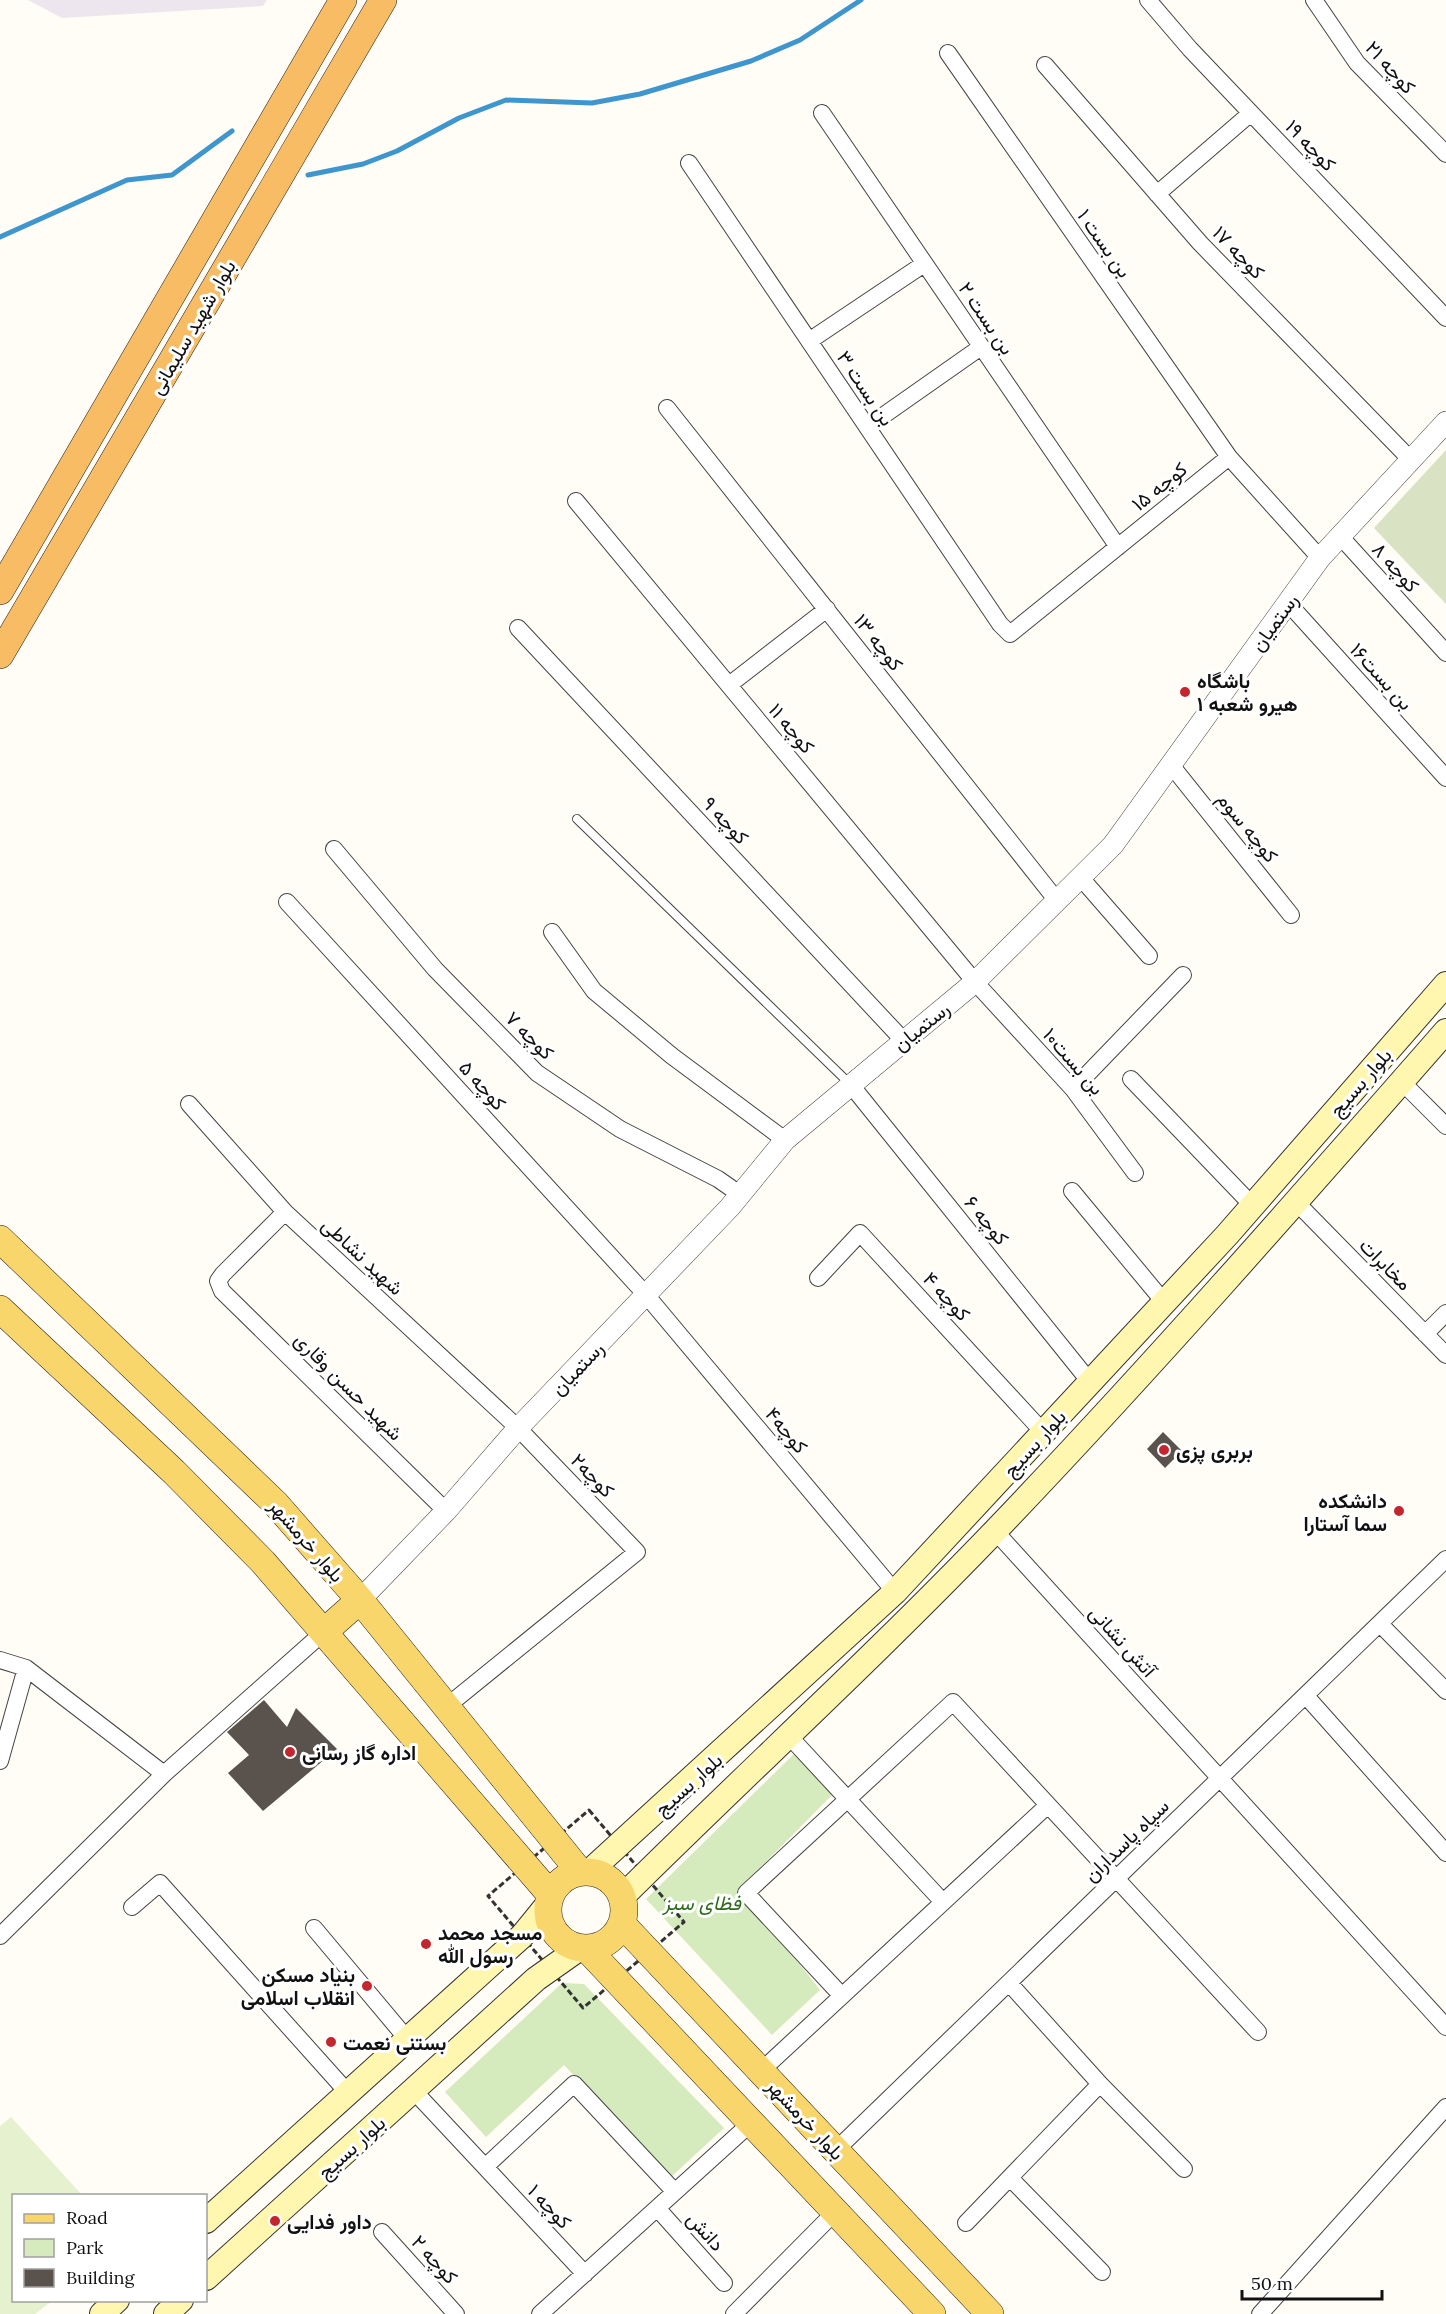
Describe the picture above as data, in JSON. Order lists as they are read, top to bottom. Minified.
{"streets":{"highway":["بلوار شهید سلیمانی"],"main road":["بلوار بسیج","بلوار خرمشهر"],"street":["کوچه ۲۱","کوچه ۱۹","بن بست ۱","کوچه ۱۷","بن بست ۲","بن بست ۳","کوچه ۱۵","کوچه ۸","رستمیان","کوچه ۱۳","بن بست۱۶","کوچه ۱۱","کوچه ۹","کوچه سوم","کوچه ۷","بن بست۱۰","کوچه ۵","کوچه ۶","شهید نشاطی","مخابرات","کوچه ۴","شهید حسن وقاری","کوچه۴","کوچه۲","آتش نشانی","سپاه پاسداران","کوچه ۱","دانش","کوچه ۲"]},"crossings":[["بن بست ۱","کوچه ۱۵"],["کوچه ۱۷","رستمیان"],["بن بست ۲","کوچه ۱۵"],["بن بست ۳","کوچه ۱۵"],["کوچه ۸","رستمیان"],["رستمیان","کوچه ۱۳"],["رستمیان","بن بست۱۶"],["رستمیان","کوچه ۱۱"],["رستمیان","کوچه ۹"],["رستمیان","کوچه سوم"],["رستمیان","کوچه ۷"],["رستمیان","بن بست۱۰"],["رستمیان","کوچه ۵"],["رستمیان","کوچه ۶"],["رستمیان","شهید نشاطی"],["رستمیان","شهید حسن وقاری"],["رستمیان","کوچه۴"],["رستمیان","کوچه۲"],["رستمیان","بلوار خرمشهر"],["کوچه ۱۱","بن بست۱۰"],["بلوار بسیج","کوچه ۶"],["بلوار بسیج","مخابرات"],["بلوار بسیج","کوچه ۴"],["بلوار بسیج","کوچه۴"],["بلوار بسیج","بلوار خرمشهر"],["بلوار بسیج","آتش نشانی"],["بلوار بسیج","کوچه ۱"],["کوچه ۵","کوچه۴"],["شهید نشاطی","شهید حسن وقاری"],["شهید نشاطی","کوچه۲"],["کوچه۲","بلوار خرمشهر"],["بلوار خرمشهر","سپاه پاسداران"],["آتش نشانی","سپاه پاسداران"]],"parks":["فظای سبز"],"places":["باشگاه هیرو شعبه ۱","بربری پزی","دانشکده سما آستارا","اداره گاز رسانی","مسجد محمد رسول الله","بنیاد مسکن انقلاب اسلامی","بستنی نعمت","داور فدایی"],"legend":["Road","Park","Building"],"scale_bar":"50 m"}
